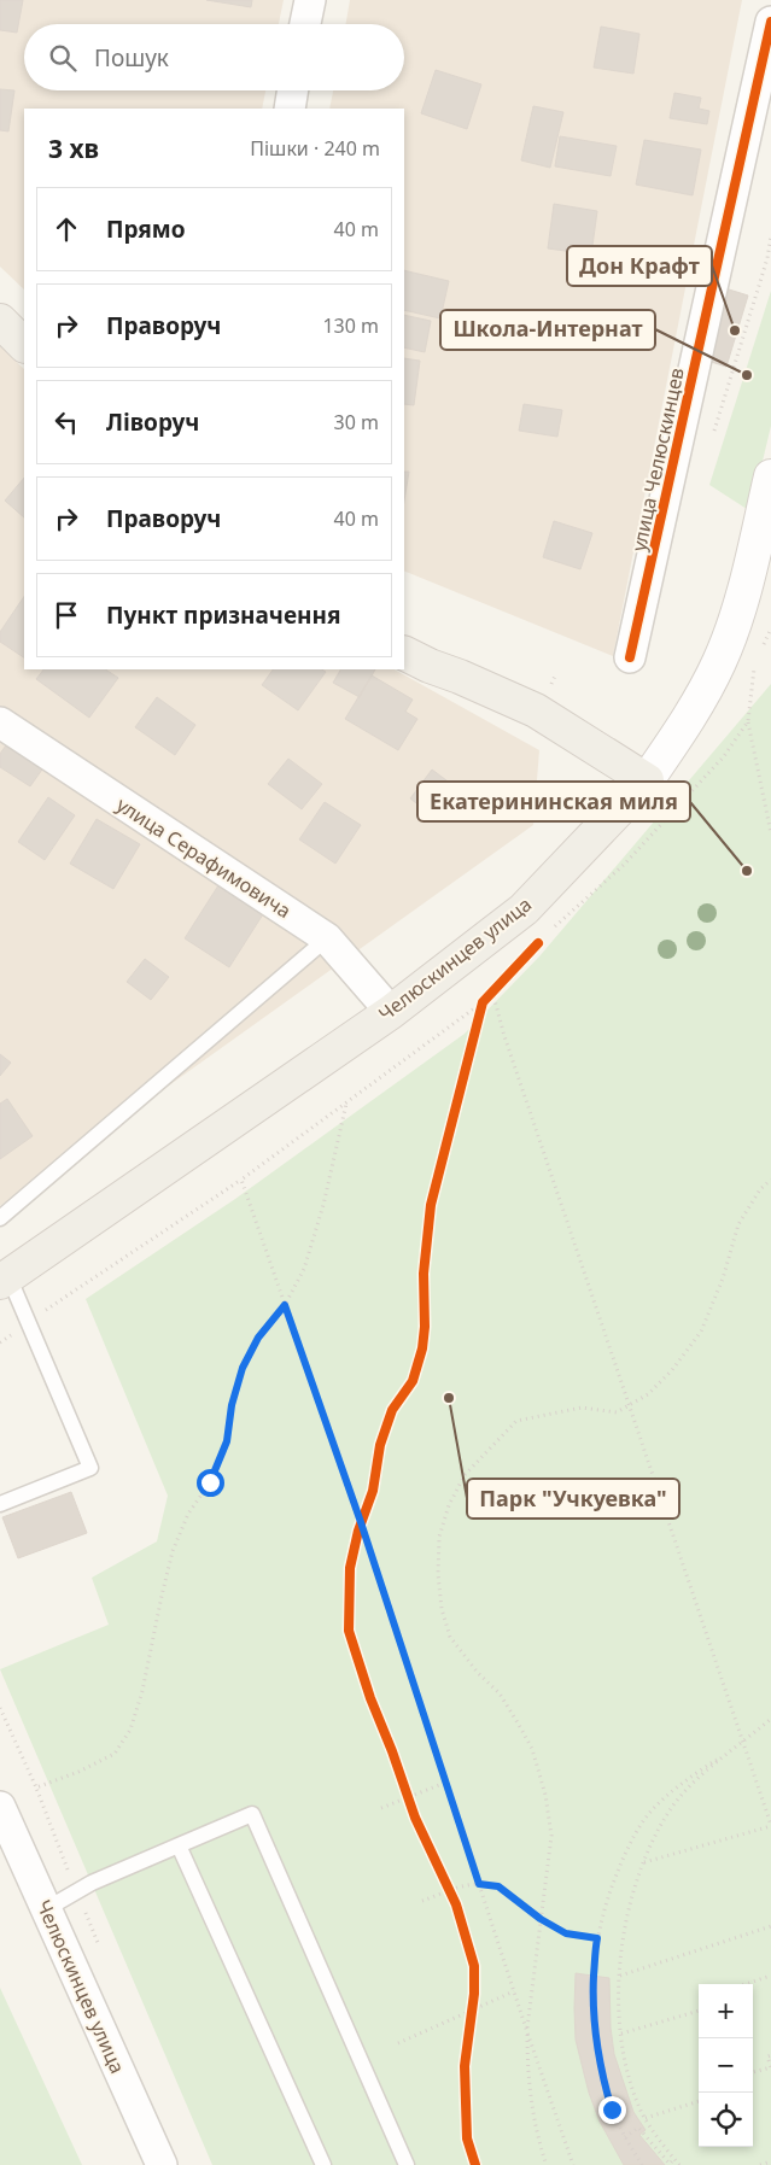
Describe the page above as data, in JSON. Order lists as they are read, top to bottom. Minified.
{"streets":{"main road":["Челюскинцев улица"],"street":["улица Челюскинцев","улица Серафимовича"]},"crossings":[["улица Серафимовича","Челюскинцев улица"]],"places":["Дон Крафт","Школа-Интернат","Екатерининская миля","Парк \"Учкуевка\""],"page":{"search":"Пошук","heading":["3 хв","Пішки · 240 m"],"list":[["Прямо","40 m"],["Праворуч","130 m"],["Ліворуч","30 m"],["Праворуч","40 m"],"Пункт призначення"],"map_buttons":["+","−"]}}
